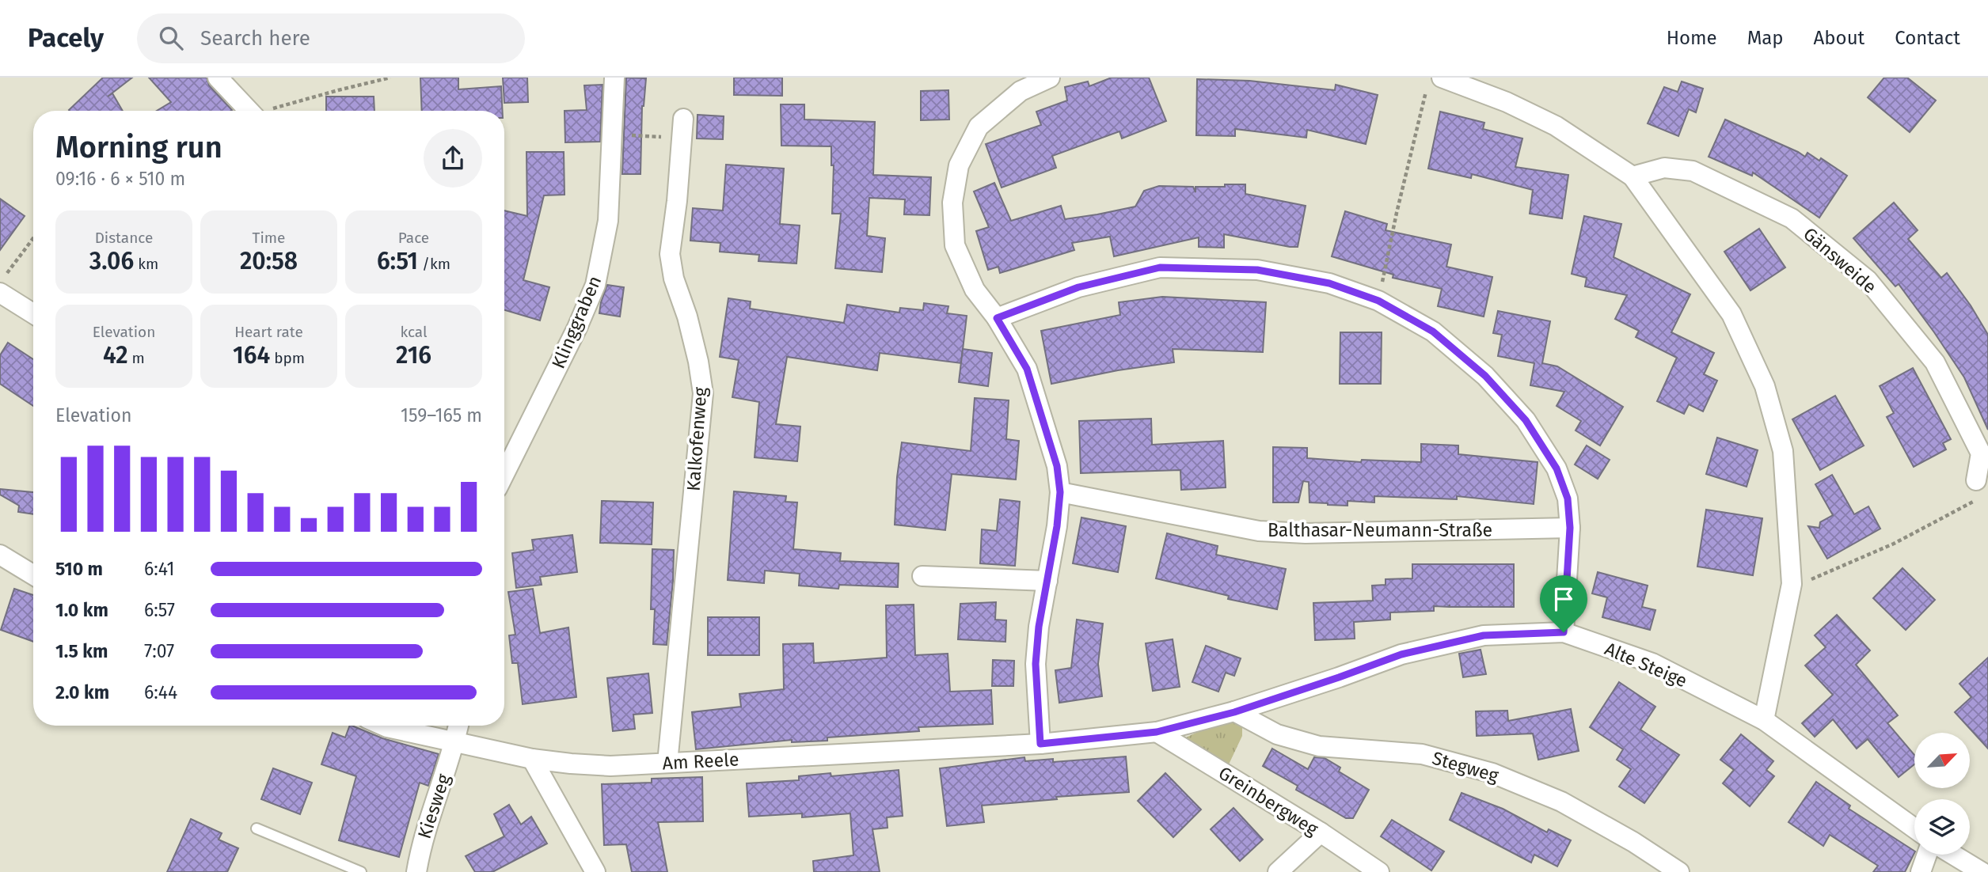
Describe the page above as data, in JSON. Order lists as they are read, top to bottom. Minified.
{"streets":{"street":["Gänsweide","Klinggraben","Kalkofenweg","Balthasar-Neumann-Straße","Alte Steige","Am Reele","Stegweg","Greinbergweg","Kiesweg"]},"crossings":[["Kalkofenweg","Am Reele"],["Alte Steige","Am Reele"],["Alte Steige","Stegweg"],["Alte Steige","Greinbergweg"],["Am Reele","Kiesweg"]],"north":"top right","page":{"header":"Pacely","search":"Search here","nav":["Home","Map","About","Contact"],"heading":["Morning run","09:16 · 6 × 510 m"],"stats":[["Distance","3.06 km"],["Time","20:58"],["Pace","6:51 /km"],["Elevation","42 m"],["Heart rate","164 bpm"],["kcal","216"]],"chart":["Elevation","159–165 m"],"list":[{"name":"510 m","note":"6:41"},{"name":"1.0 km","note":"6:57"},{"name":"1.5 km","note":"7:07"},{"name":"2.0 km","note":"6:44"}]}}
